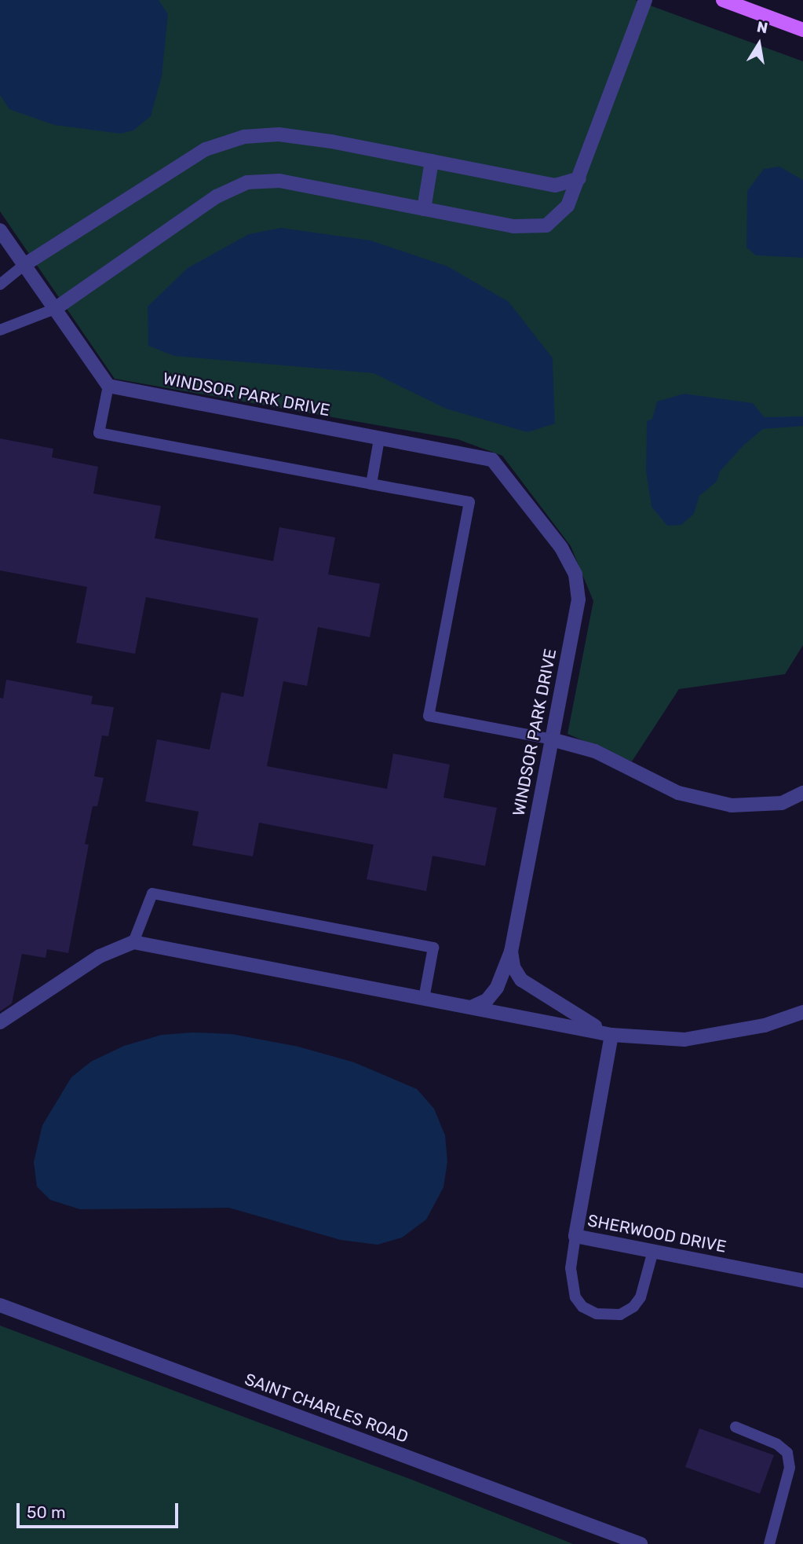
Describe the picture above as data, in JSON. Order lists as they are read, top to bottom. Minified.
{"streets":{"street":["WINDSOR PARK DRIVE","SHERWOOD DRIVE","SAINT CHARLES ROAD"]},"scale_bar":"50 m","north":"top"}
